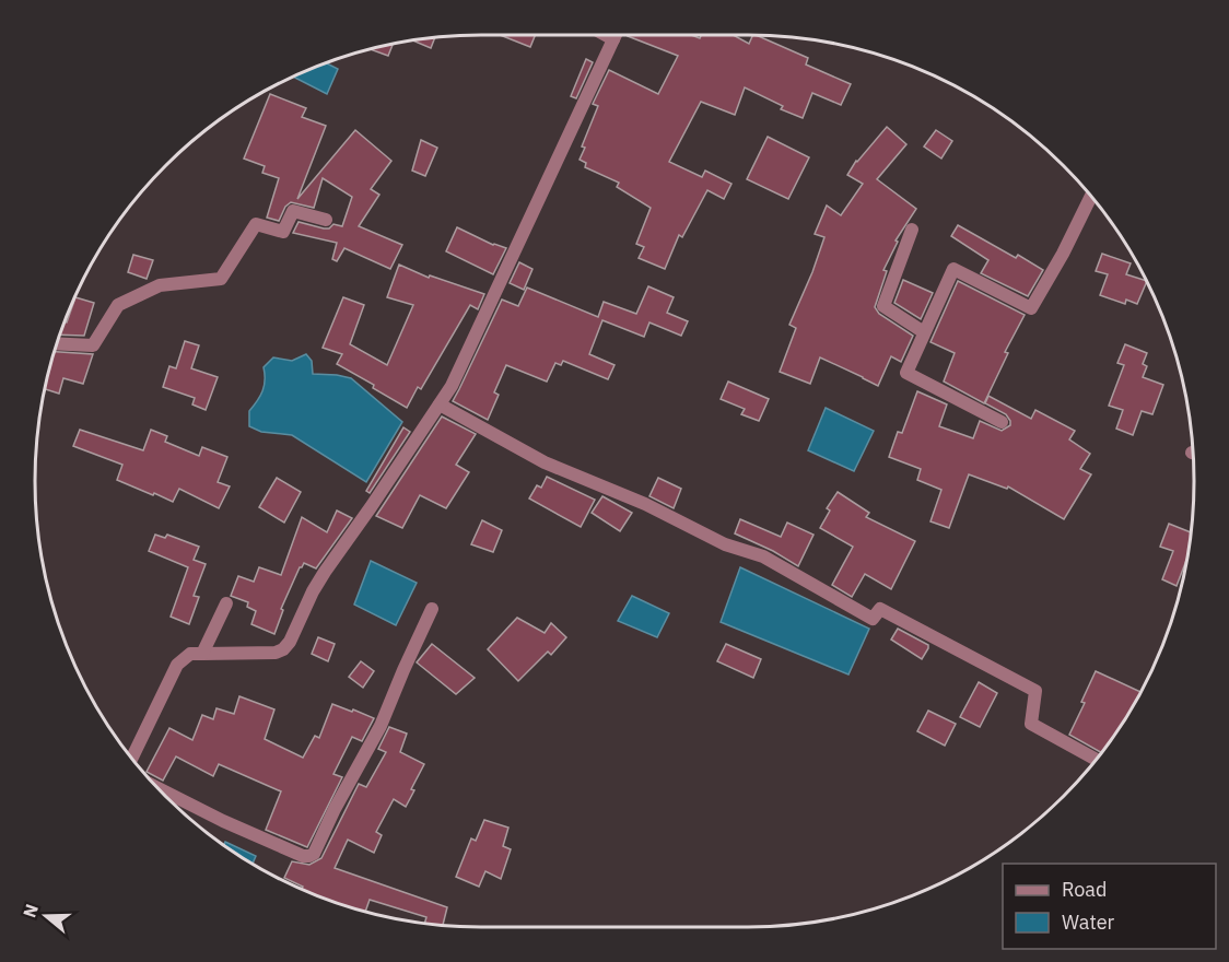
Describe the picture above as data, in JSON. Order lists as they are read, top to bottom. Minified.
{"legend":["Road","Water"],"north":"left"}
